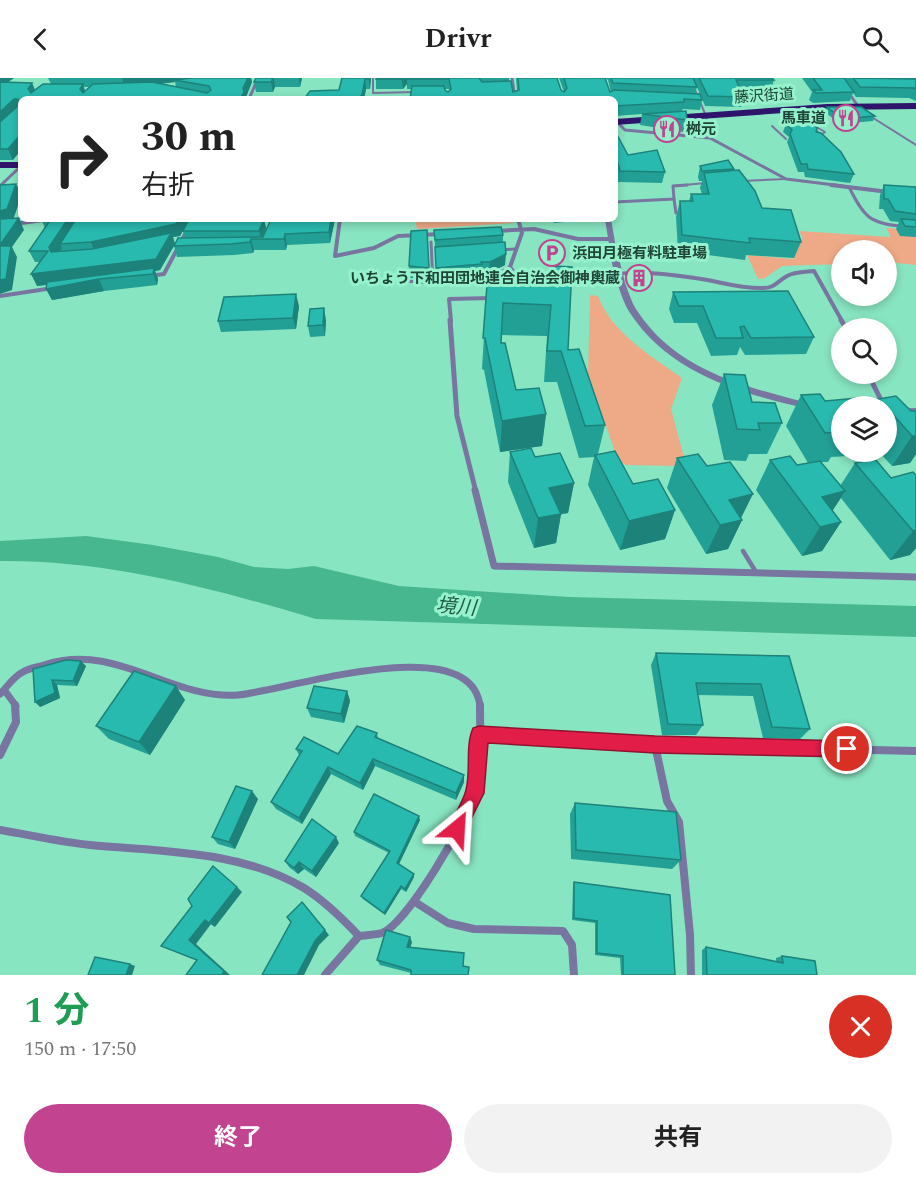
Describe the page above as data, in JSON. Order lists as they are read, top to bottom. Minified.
{"streets":{"highway":["藤沢街道"]},"water":["境川"],"places":{"restaurant":["馬車道","桝元"],"parking":["浜田月極有料駐車場"],"building":["いちょう下和田団地連合自治会御神輿蔵"]},"page":{"header":"Drivr","turn":["30 m","右折"],"heading":["1 分","150 m · 17:50"],"buttons":["終了","共有"]}}
